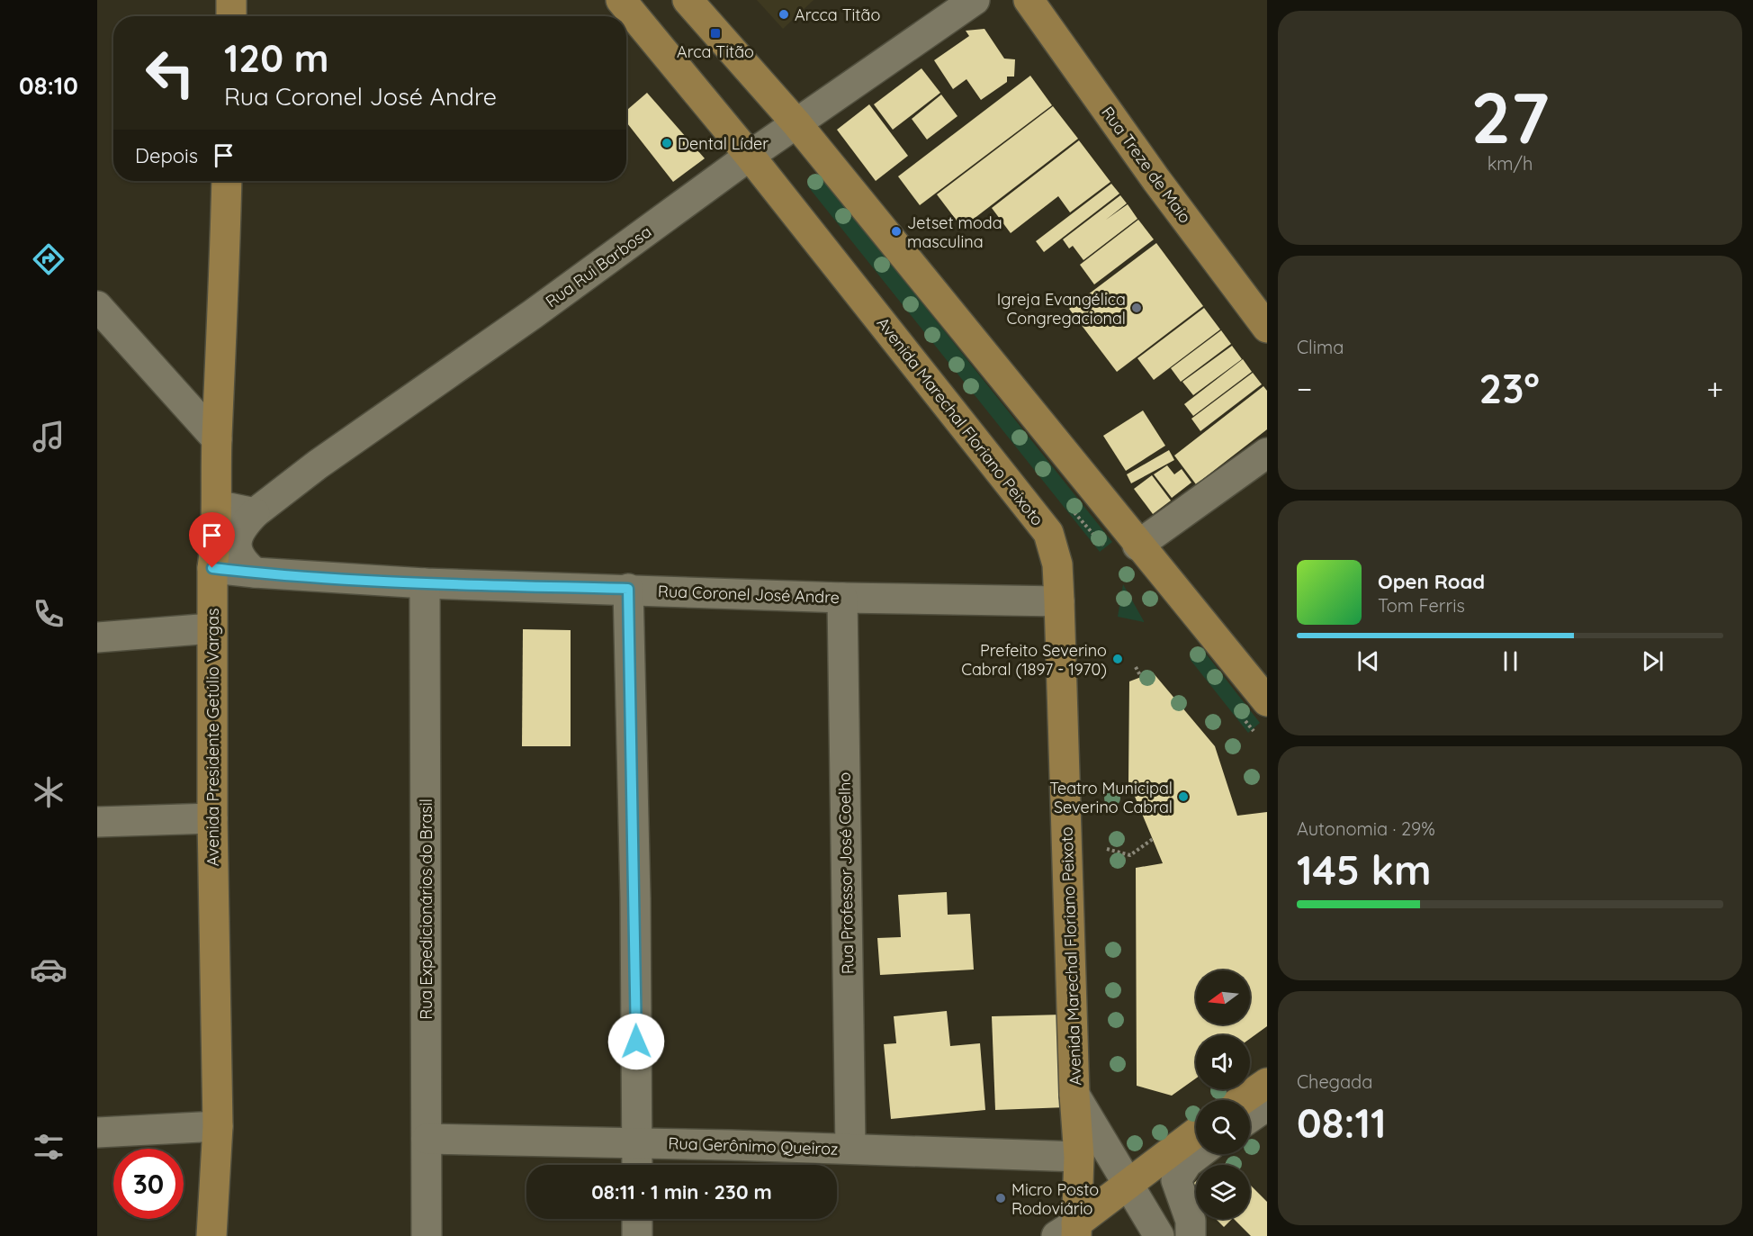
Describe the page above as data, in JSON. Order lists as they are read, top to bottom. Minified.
{"streets":{"main road":["Rua Treze de Maio","Avenida Marechal Floriano Peixoto","Avenida Presidente Getúlio Vargas"],"street":["Rua Rui Barbosa","Rua Coronel José Andre","Rua Professor José Coelho","Rua Expedicionários do Brasil","Rua Gerônimo Queiroz"]},"crossings":[["Rua Rui Barbosa","Avenida Marechal Floriano Peixoto"],["Rua Rui Barbosa","Rua Coronel José Andre"],["Avenida Marechal Floriano Peixoto","Rua Coronel José Andre"],["Avenida Marechal Floriano Peixoto","Rua Gerônimo Queiroz"],["Rua Coronel José Andre","Avenida Presidente Getúlio Vargas"],["Rua Coronel José Andre","Rua Professor José Coelho"],["Rua Coronel José Andre","Rua Expedicionários do Brasil"],["Rua Professor José Coelho","Rua Gerônimo Queiroz"],["Rua Expedicionários do Brasil","Rua Gerônimo Queiroz"]],"places":{"other":["Arcca Titão","Dental Líder","Jetset moda masculina","Igreja Evangélica Congregacional","Prefeito Severino Cabral (1897 - 1970)","Teatro Municipal Severino Cabral","Micro Posto Rodoviário"],"transit":["Arca Titão"]},"north":"left","page":{"tabs":"08:10","tile":[["27","km/h"],"Clima",["Autonomia · 29%","145 km"],["Chegada","08:11"]],"turn":["120 m","Rua Coronel José Andre"],"then":"Depois","heat":["−","23°","+"],"song":["Open Road","Tom Ferris"],"limit":"30","trip":"08:11 · 1 min · 230 m"}}
